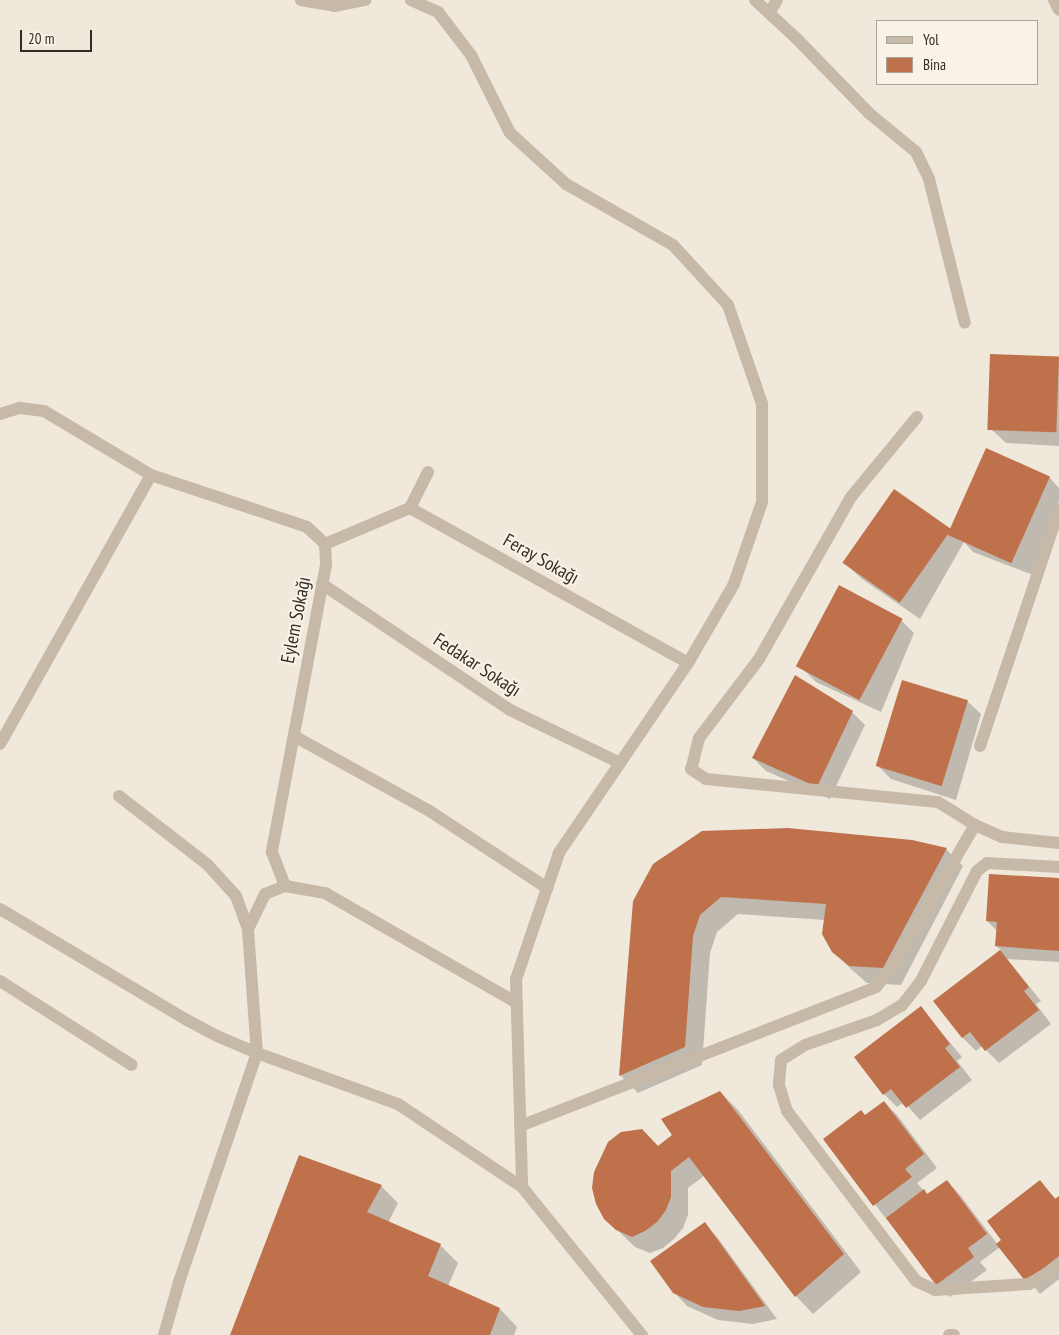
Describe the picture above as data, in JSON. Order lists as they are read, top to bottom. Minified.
{"streets":{"street":["Feray Sokağı","Eylem Sokağı","Fedakar Sokağı"]},"crossings":[["Eylem Sokağı","Fedakar Sokağı"]],"legend":["Yol","Bina"],"scale_bar":"20 m"}
